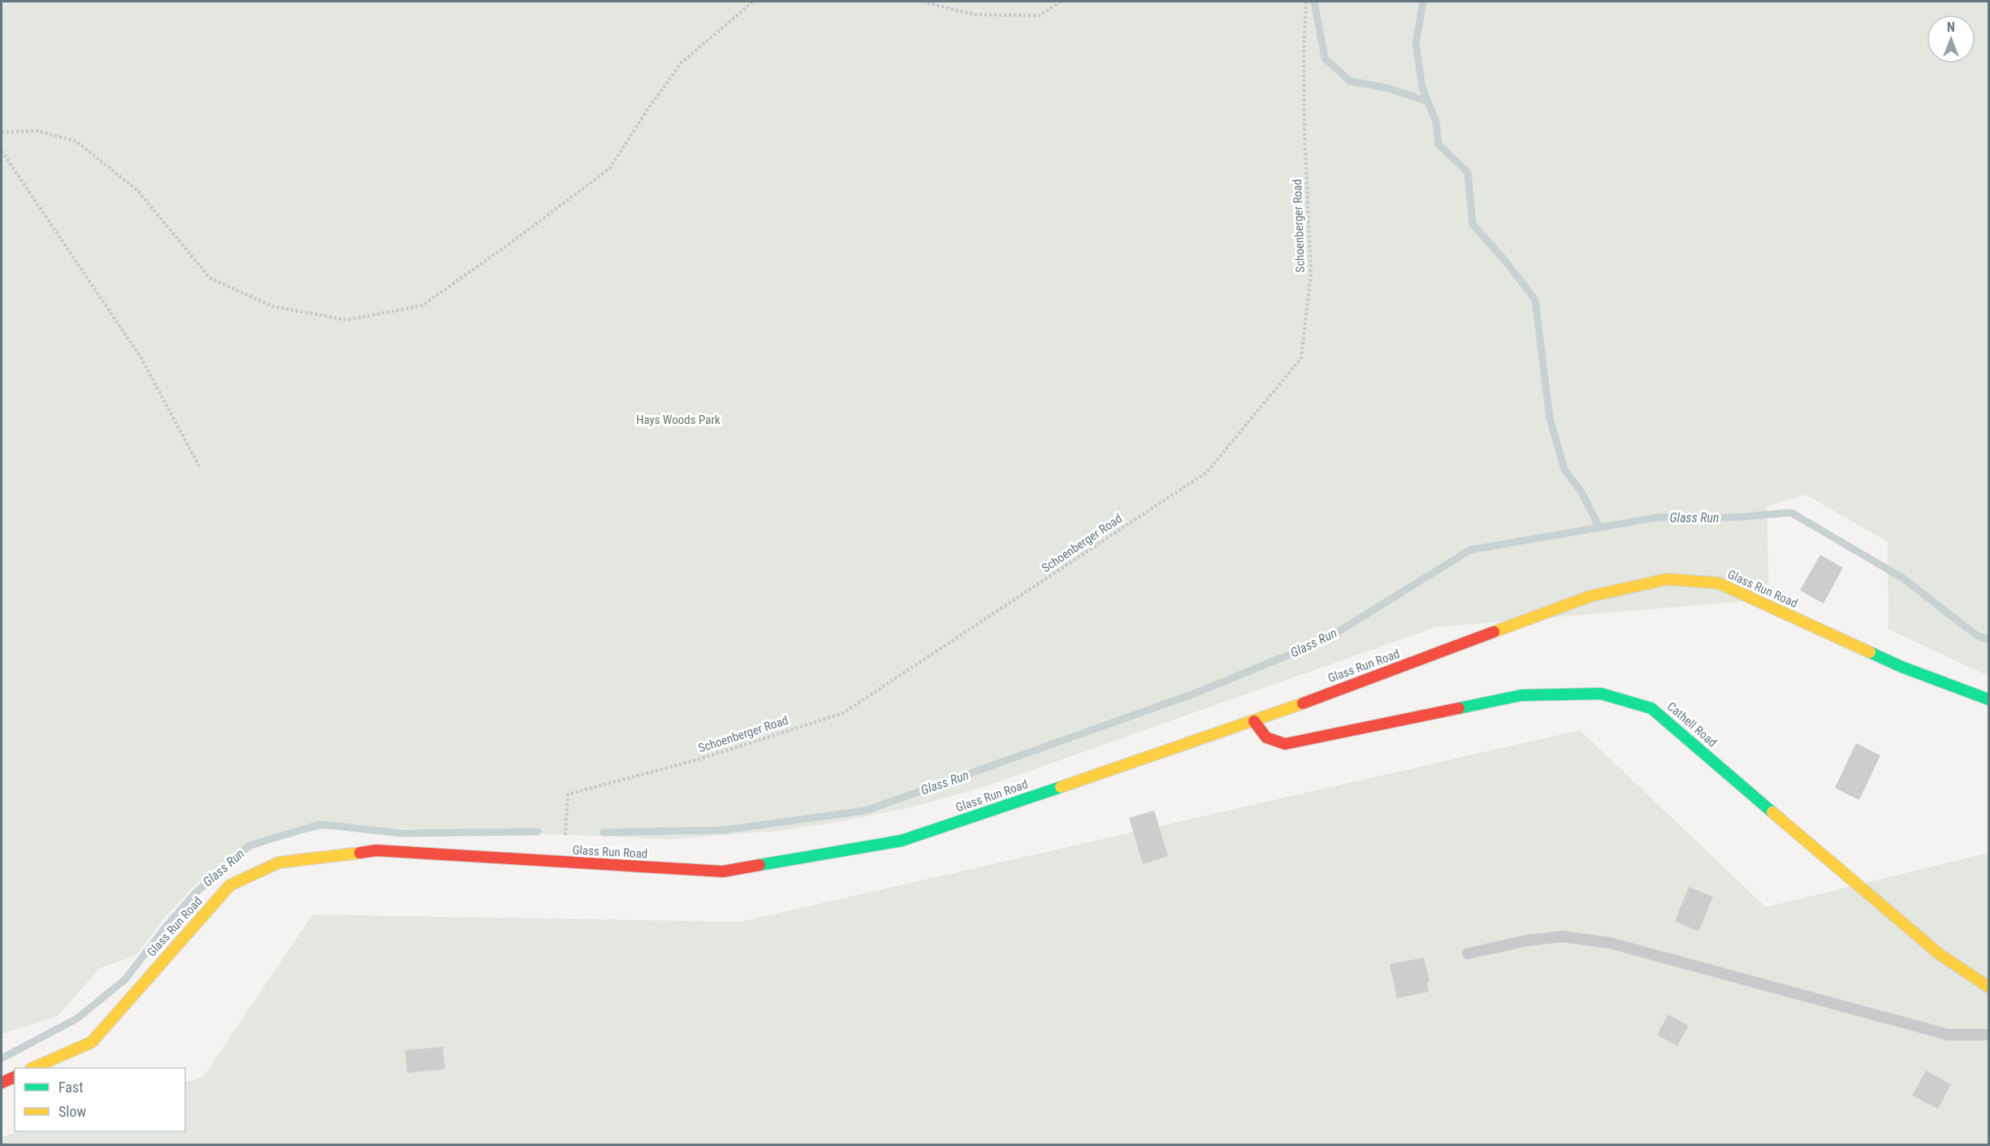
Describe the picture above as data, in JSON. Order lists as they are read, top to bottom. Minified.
{"streets":{"main road":["Glass Run Road","Cathell Road"],"path":["Schoenberger Road"]},"crossings":[["Schoenberger Road","Glass Run Road"],["Glass Run Road","Cathell Road"]],"water":["Glass Run"],"parks":["Hays Woods Park"],"legend":["Fast","Slow"],"north":"top"}
